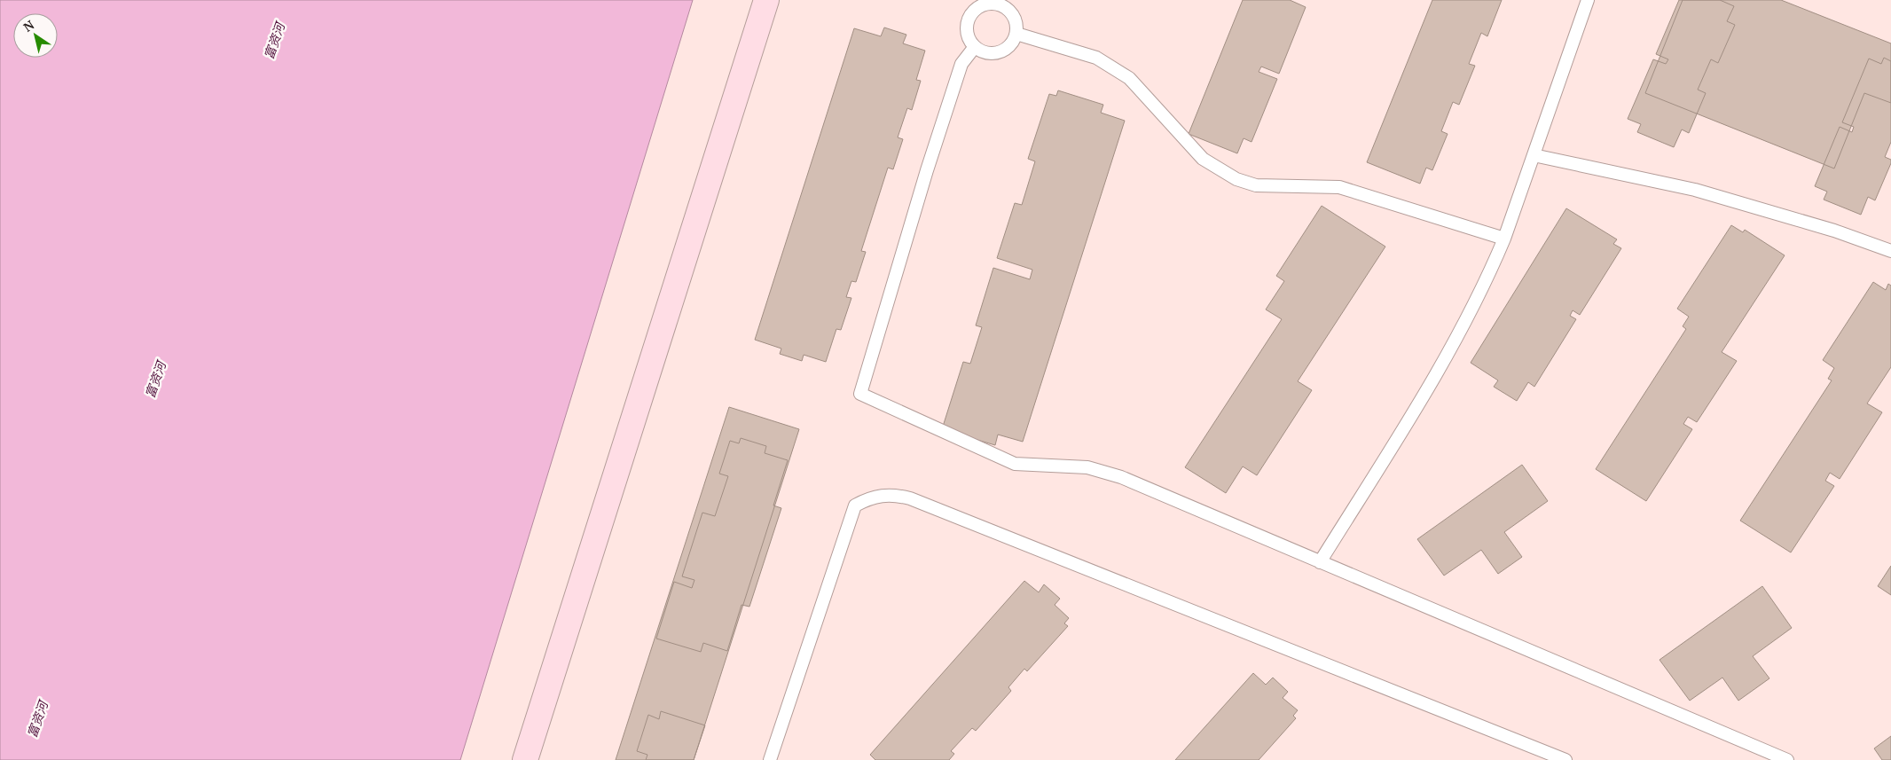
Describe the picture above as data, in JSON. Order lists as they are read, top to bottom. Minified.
{"water":["富资河"],"north":"top left"}
